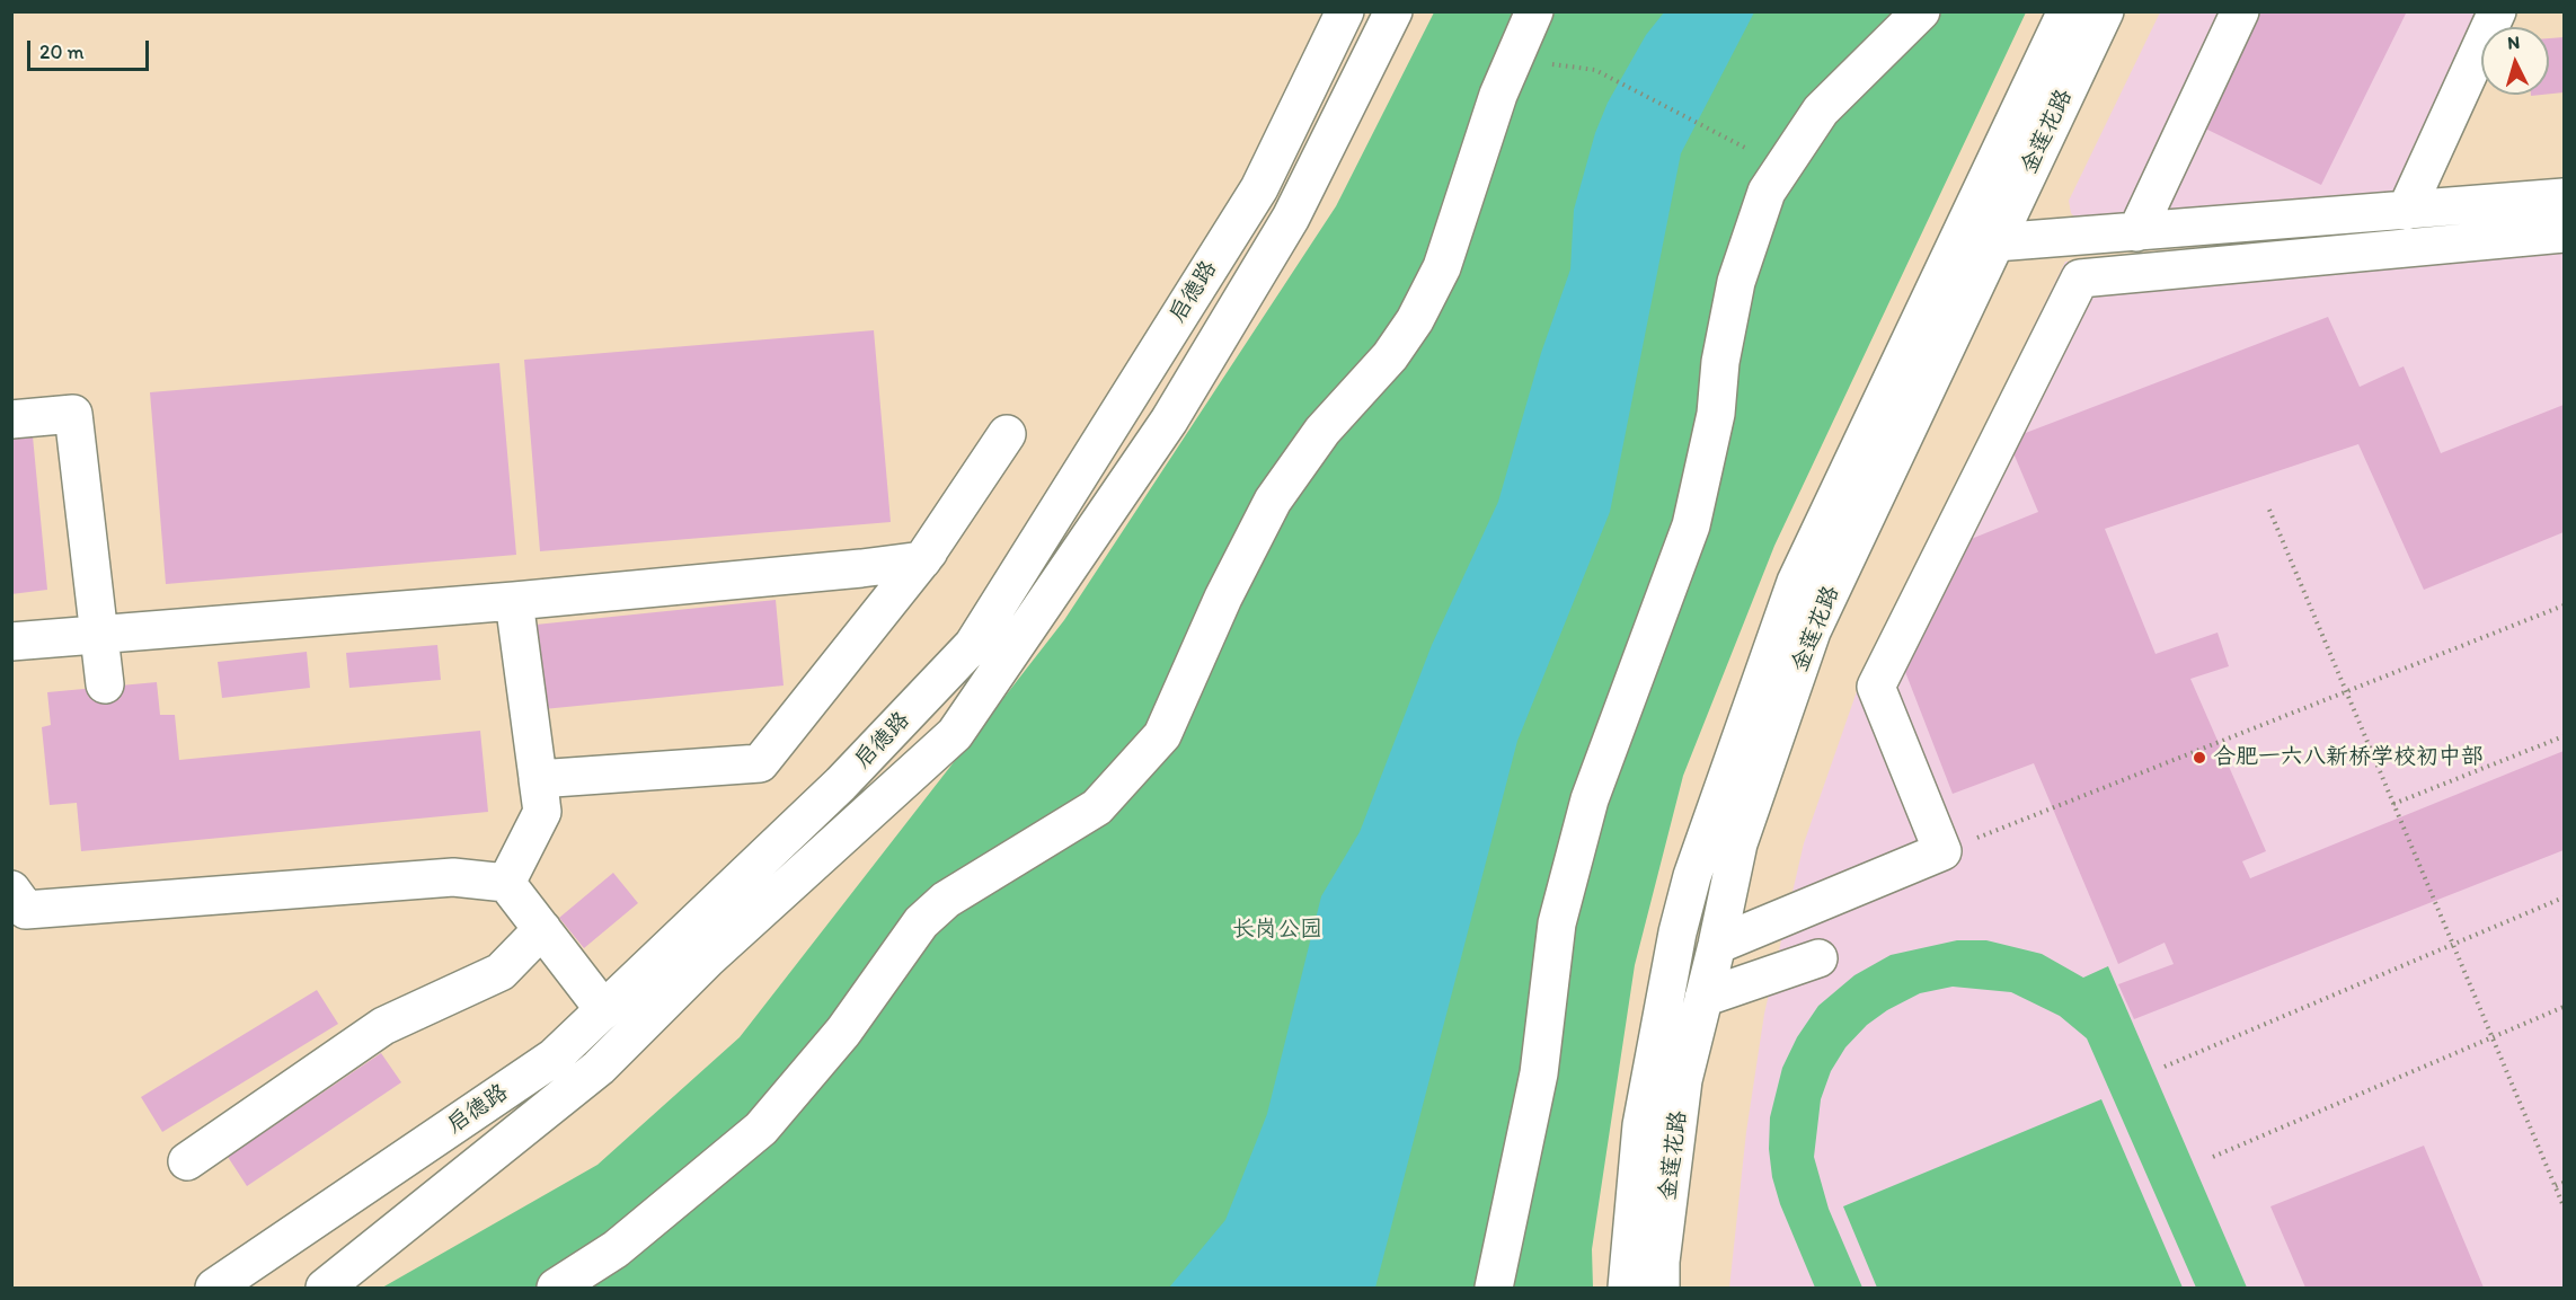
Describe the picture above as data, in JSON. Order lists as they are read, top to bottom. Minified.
{"streets":{"main road":["金莲花路","启德路"]},"parks":["长岗公园"],"places":["合肥一六八新桥学校初中部"],"scale_bar":"20 m","north":"top"}
